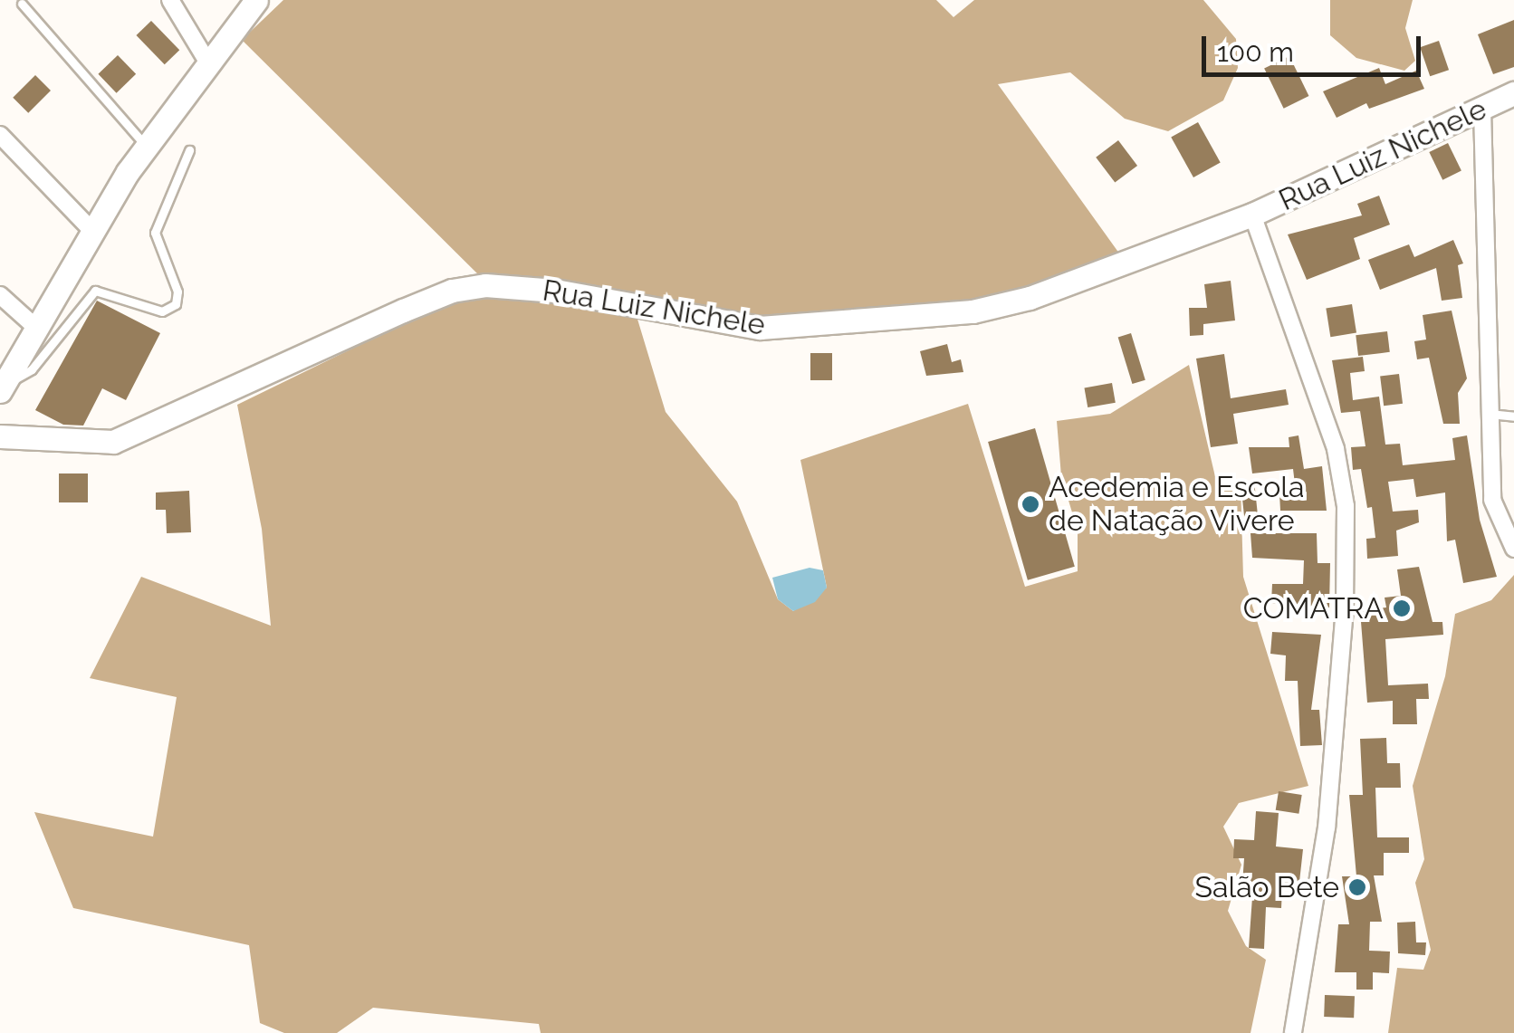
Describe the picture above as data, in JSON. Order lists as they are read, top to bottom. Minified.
{"streets":{"street":["Rua Luiz Nichele"]},"places":["Acedemia e Escola de Natação Vivere","COMATRA","Salão Bete"],"scale_bar":"100 m"}
